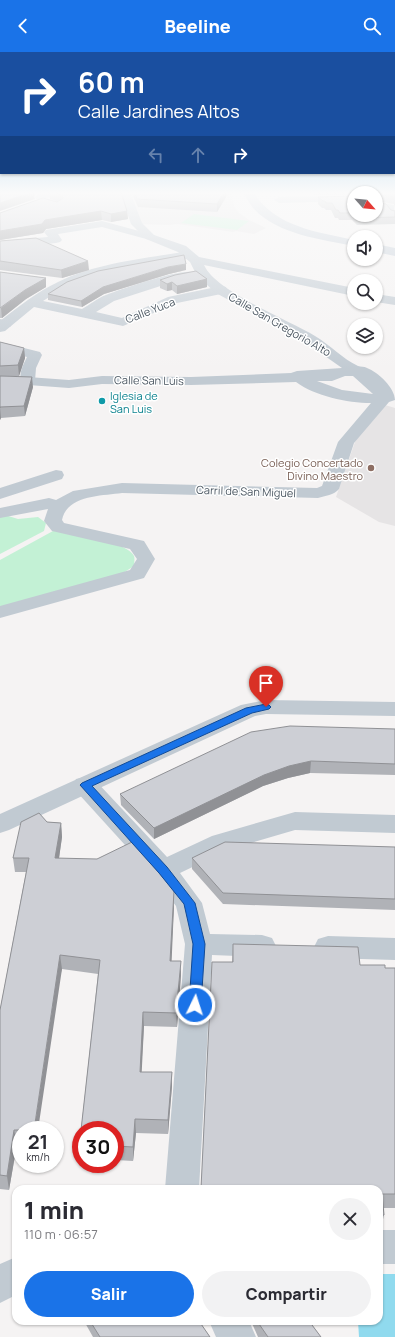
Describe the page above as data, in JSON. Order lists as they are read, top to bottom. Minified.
{"streets":{"street":["Calle Yuca","Calle San Gregorio Alto","Calle San Luis","Carril de San Miguel"]},"crossings":[["Calle Yuca","Calle San Gregorio Alto"],["Calle San Gregorio Alto","Carril de San Miguel"]],"places":["Iglesia de San Luis","Colegio Concertado Divino Maestro"],"north":"bottom right","page":{"header":"Beeline","turn":["60 m","Calle Jardines Altos"],"speed":"21 km/h","limit":"30","heading":["1 min","110 m · 06:57"],"buttons":["Salir","Compartir"]}}
